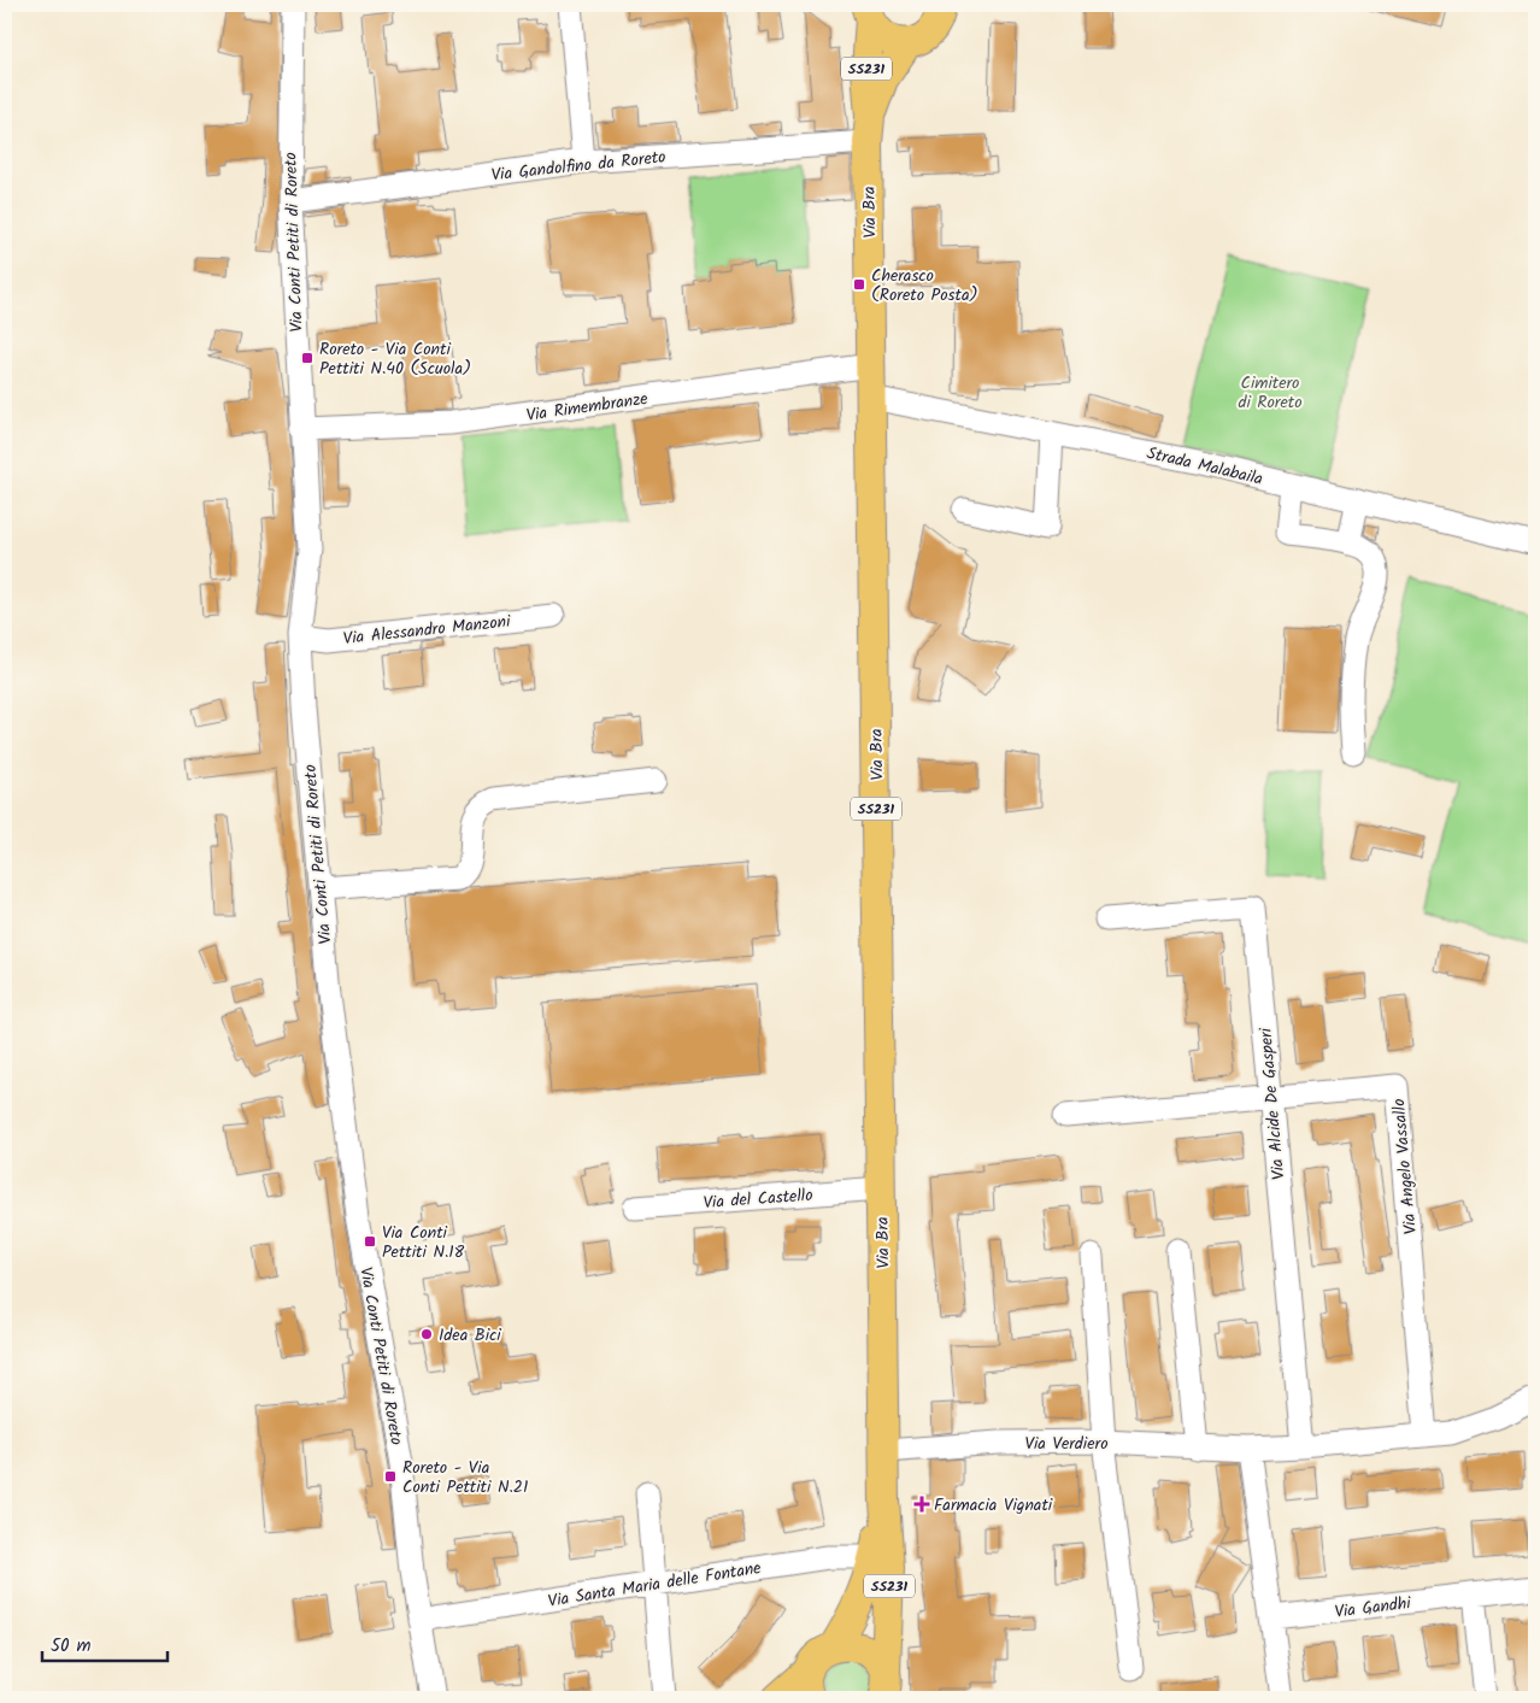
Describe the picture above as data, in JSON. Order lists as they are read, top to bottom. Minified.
{"streets":{"main road":["SS231","Via Bra"],"street":["Via Gandolfino da Roreto","Via Conti Petiti di Roreto","Via Rimembranze","Strada Malabaila","Via Alessandro Manzoni","Via Alcide De Gasperi","Via Angelo Vassallo","Via del Castello","Via Verdiero","Via Santa Maria delle Fontane","Via Gandhi"]},"crossings":[["SS231","Via Gandolfino da Roreto"],["SS231","Via Bra"],["Via Gandolfino da Roreto","Via Bra"],["Via Gandolfino da Roreto","Via Conti Petiti di Roreto"],["Via Bra","Via Rimembranze"],["Via Bra","Strada Malabaila"],["Via Bra","Via del Castello"],["Via Bra","Via Verdiero"],["Via Bra","Via Santa Maria delle Fontane"],["Via Conti Petiti di Roreto","Via Rimembranze"],["Via Conti Petiti di Roreto","Via Alessandro Manzoni"],["Via Conti Petiti di Roreto","Via Santa Maria delle Fontane"],["Via Alcide De Gasperi","Via Angelo Vassallo"],["Via Alcide De Gasperi","Via Verdiero"],["Via Angelo Vassallo","Via Verdiero"]],"parks":["Cimitero di Roreto"],"places":{"transit":["Cherasco (Roreto Posta)","Roreto - Via Conti Pettiti N.40 (Scuola)","Via Conti Pettiti N.18","Roreto - Via Conti Pettiti N.21"],"other":["Idea Bici"],"health":["Farmacia Vignati"]},"scale_bar":"50 m"}
